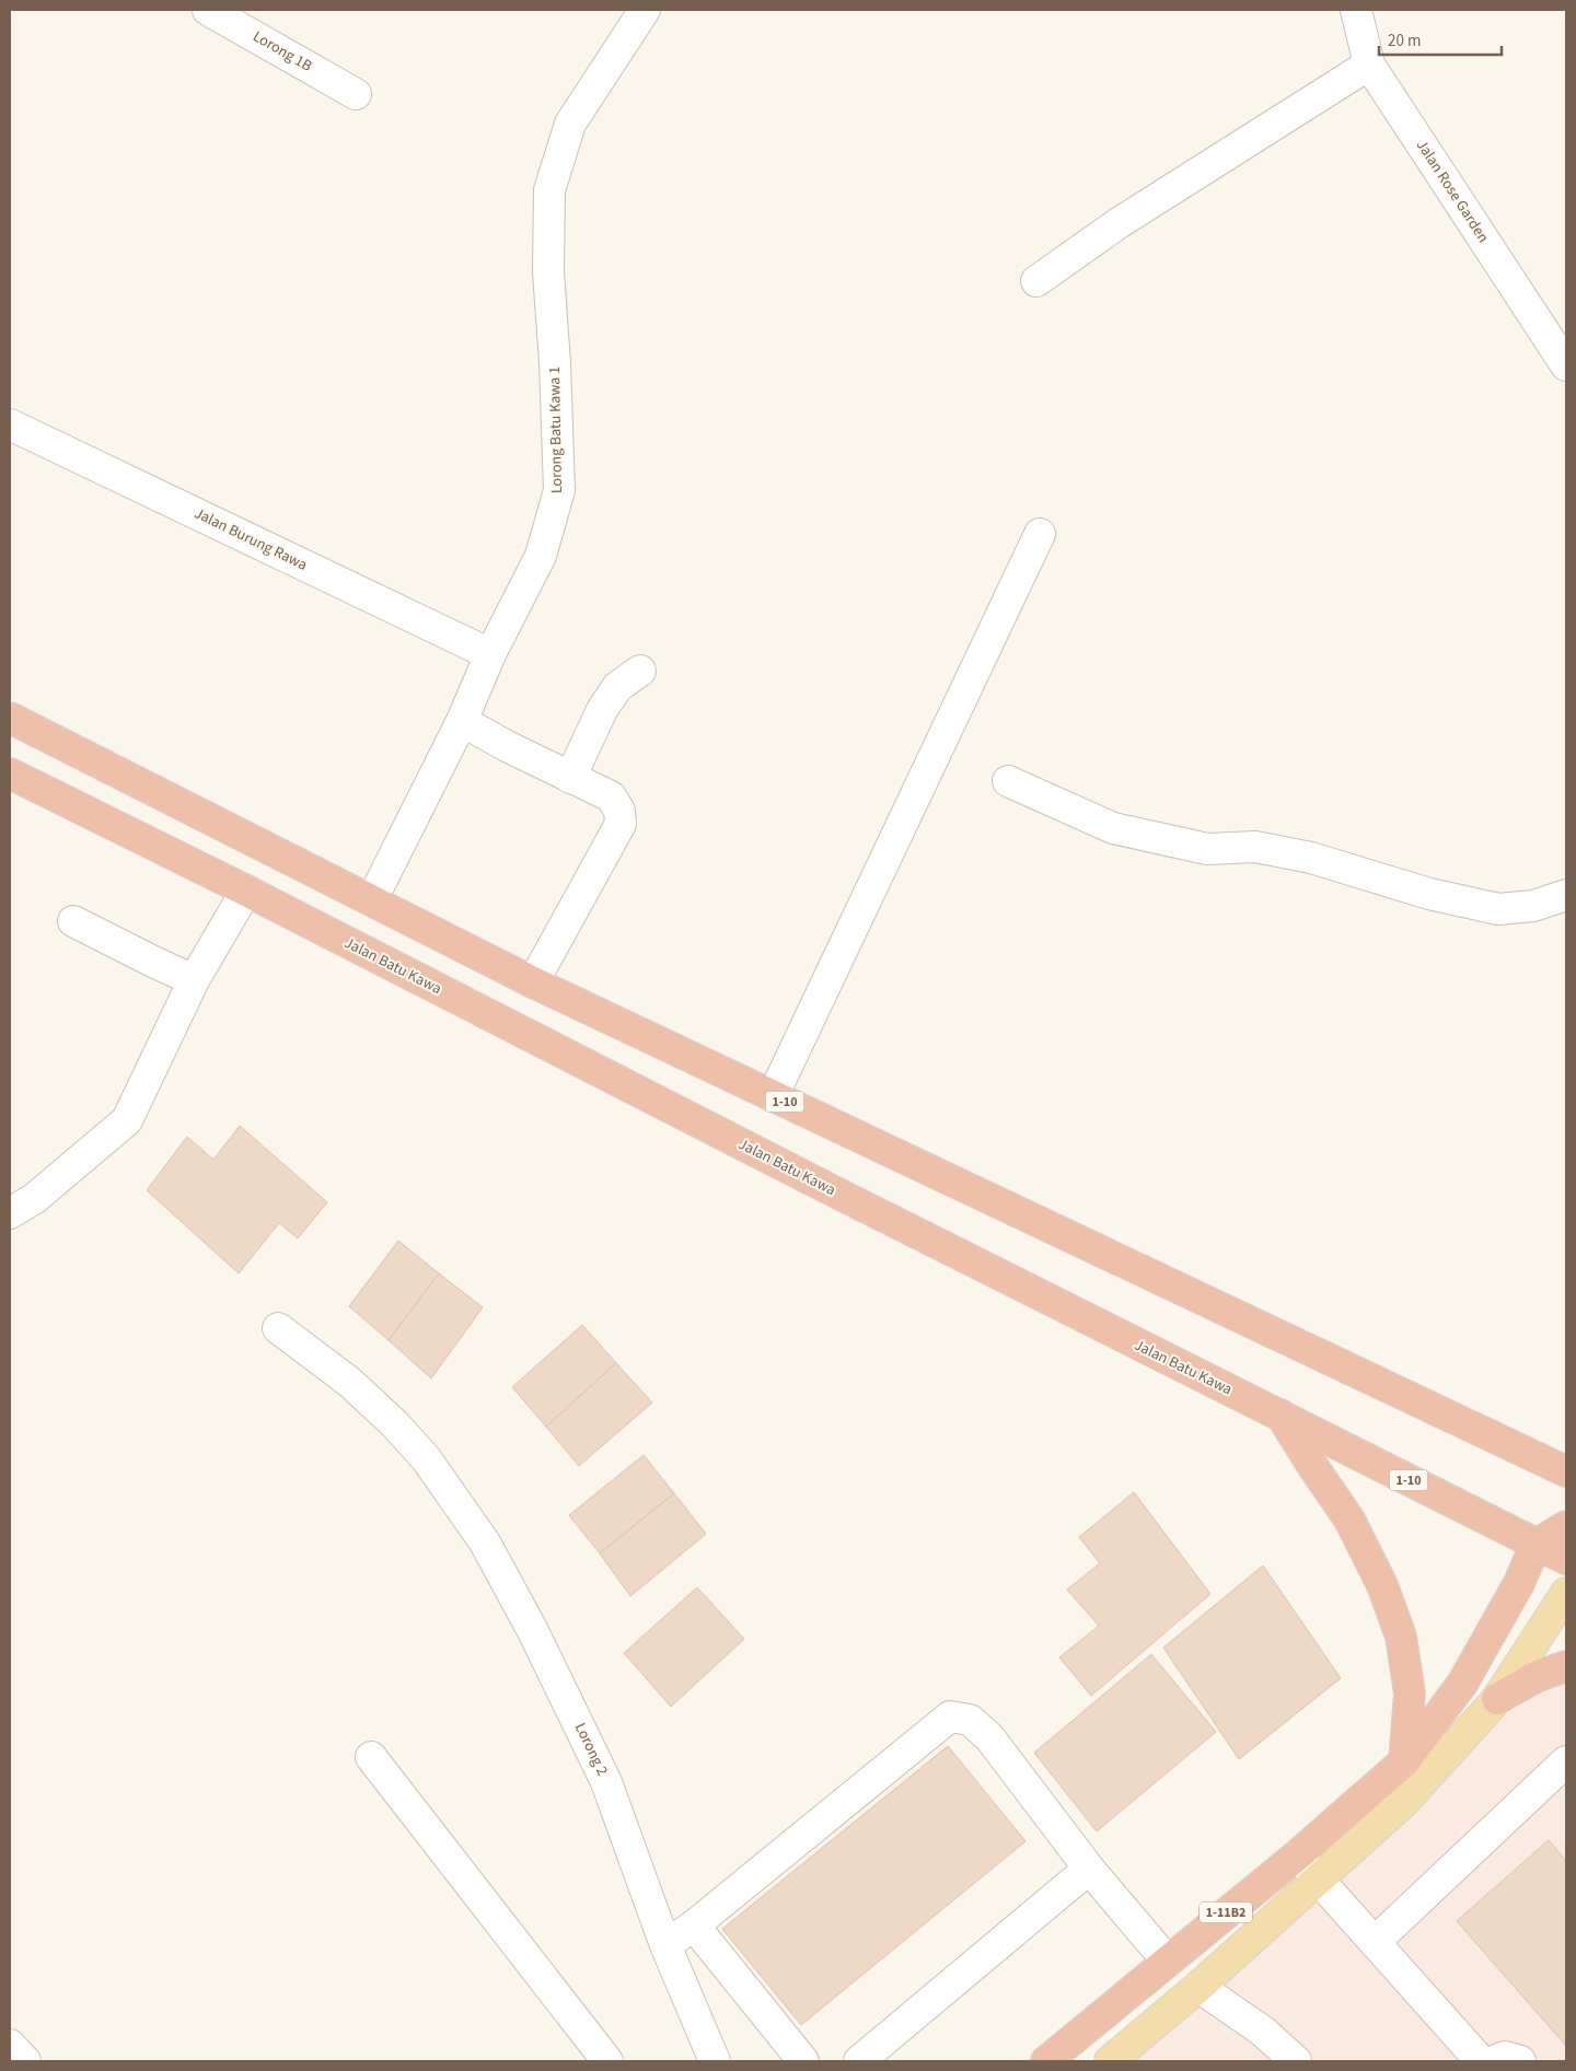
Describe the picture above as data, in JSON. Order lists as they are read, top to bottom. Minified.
{"streets":{"highway":["Jalan Batu Kawa","1-10","1-11B2"],"street":["Lorong 1B","Jalan Rose Garden","Lorong Batu Kawa 1","Jalan Burung Rawa","Lorong 2"]},"crossings":[["Lorong Batu Kawa 1","Jalan Burung Rawa"],["Lorong Batu Kawa 1","1-10"],["Jalan Batu Kawa","1-11B2"]],"scale_bar":"20 m"}
